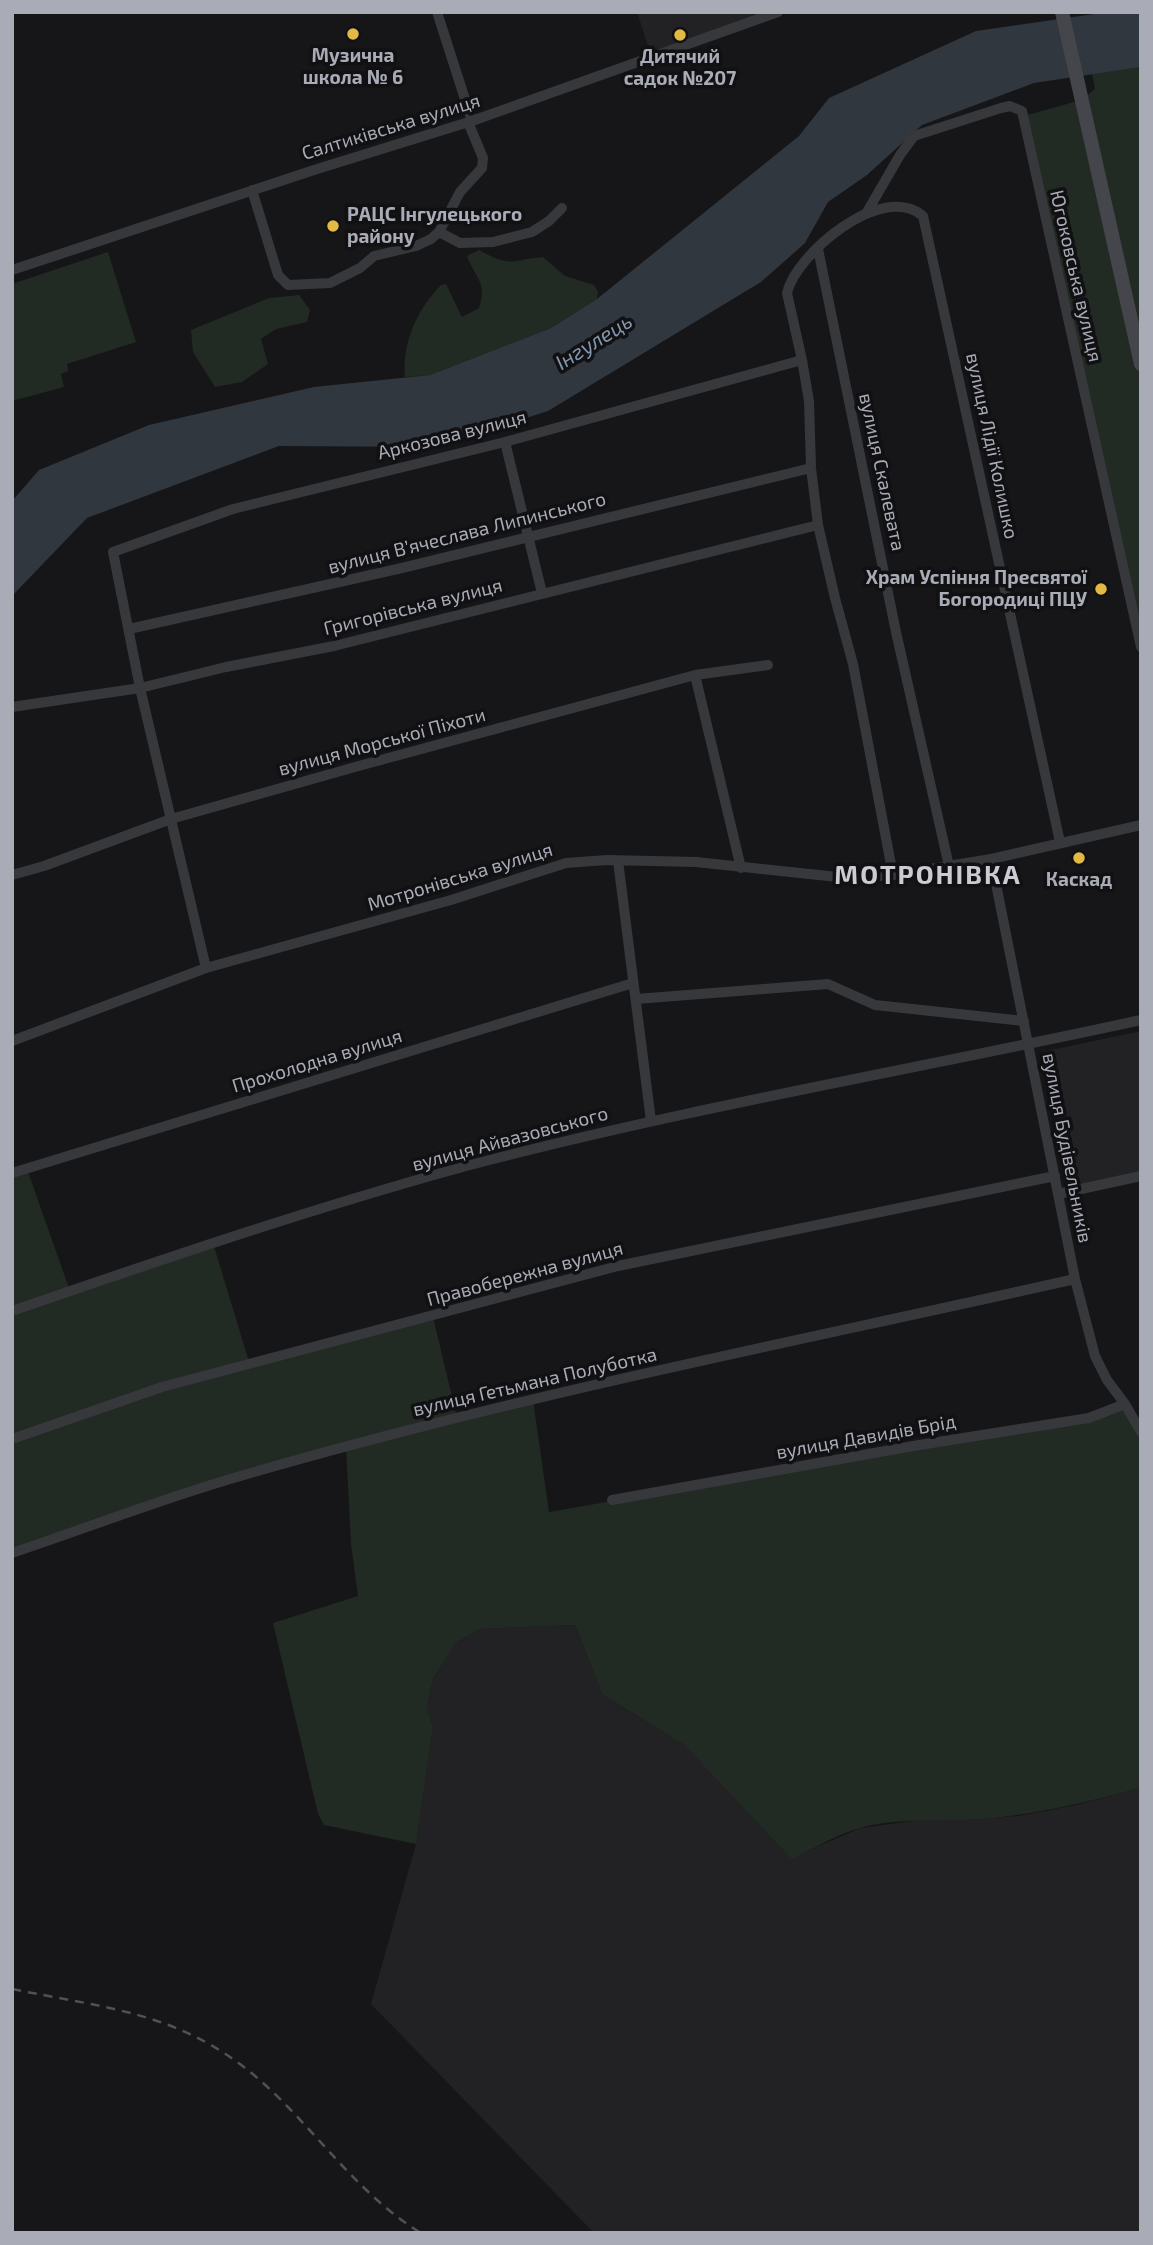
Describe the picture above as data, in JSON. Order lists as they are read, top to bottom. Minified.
{"streets":{"street":["Салтиківська вулиця","Югоковська вулиця","Аркозова вулиця","вулиця Лідії Колишко","вулиця Скалевата","вулиця В’ячеслава Липинського","Григорівська вулиця","вулиця Морської Піхоти","Мотронівська вулиця","Прохолодна вулиця","вулиця Айвазовського","вулиця Будівельників","Правобережна вулиця","вулиця Гетьмана Полуботка","вулиця Давидів Брід"]},"crossings":[["Югоковська вулиця","вулиця Лідії Колишко"],["Аркозова вулиця","вулиця В’ячеслава Липинського"],["вулиця Лідії Колишко","вулиця Скалевата"],["вулиця Лідії Колишко","Мотронівська вулиця"],["вулиця Скалевата","Мотронівська вулиця"],["Мотронівська вулиця","вулиця Будівельників"],["вулиця Айвазовського","вулиця Будівельників"],["вулиця Будівельників","Правобережна вулиця"],["вулиця Будівельників","вулиця Гетьмана Полуботка"],["вулиця Будівельників","вулиця Давидів Брід"]],"districts":["МОТРОНІВКА"],"water":["Інгулець"],"places":["Музична школа № 6","Дитячий садок №207","РАЦС Інгулецького району","Храм Успіння Пресвятої Богородиці ПЦУ","Каскад"]}
